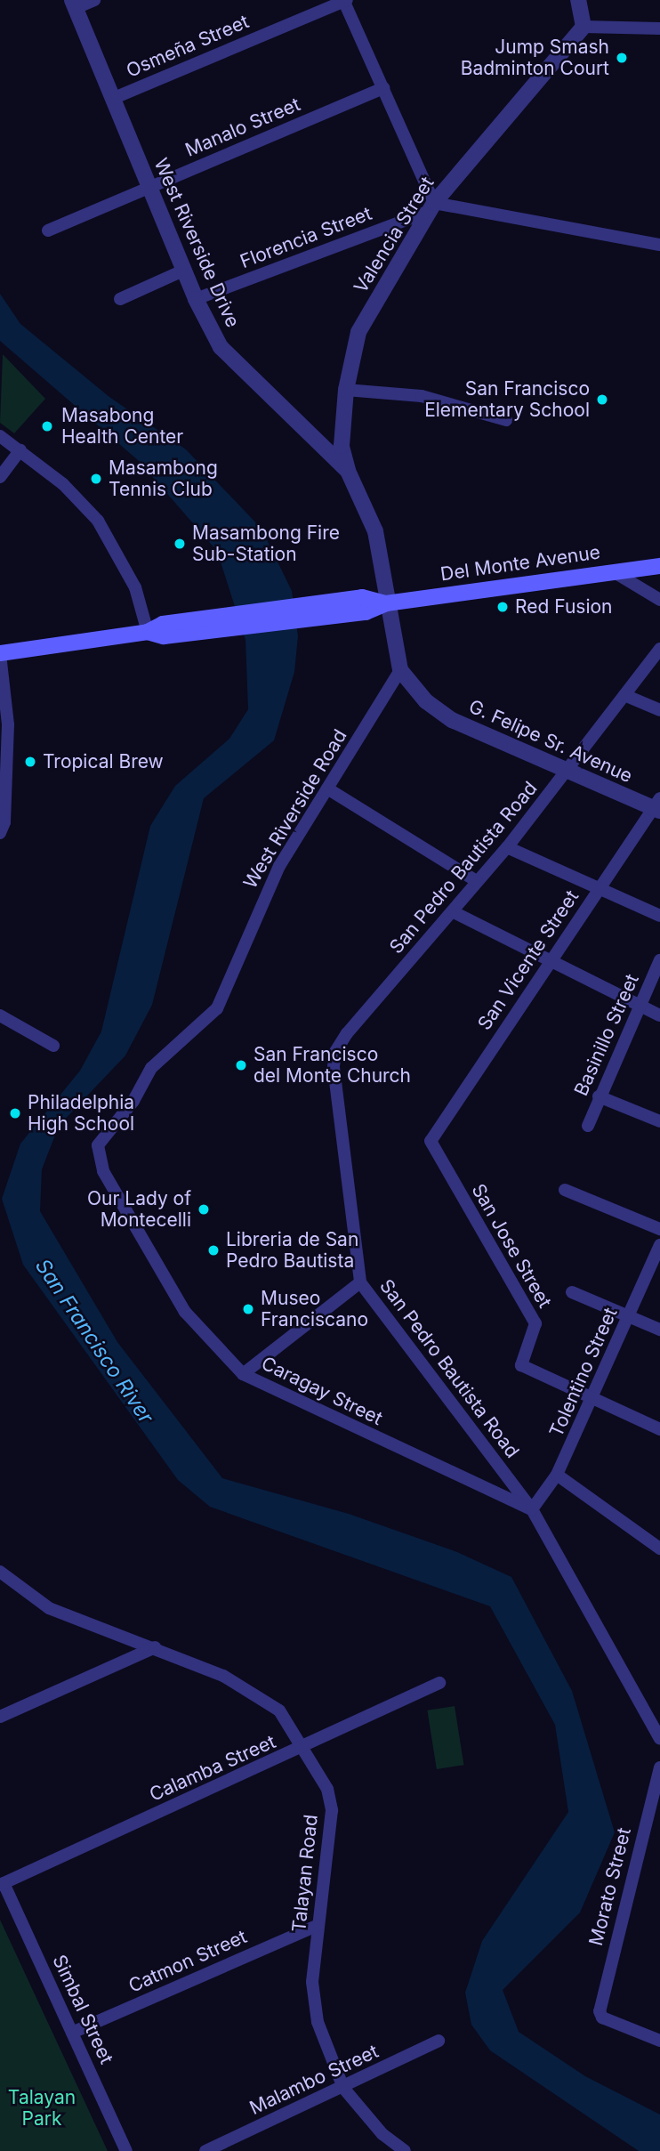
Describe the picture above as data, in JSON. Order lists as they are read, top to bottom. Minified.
{"streets":{"main road":["Del Monte Avenue"],"street":["Osmeña Street","Manalo Street","Valencia Street","Florencia Street","West Riverside Drive","G. Felipe Sr. Avenue","West Riverside Road","San Pedro Bautista Road","San Vicente Street","Basinillo Street","San Jose Street","Tolentino Street","Caragay Street","Calamba Street","Talayan Road","Morato Street","Catmon Street","Simbal Street","Malambo Street"]},"crossings":[["Osmeña Street","West Riverside Drive"],["Manalo Street","West Riverside Drive"],["Valencia Street","Florencia Street"],["Valencia Street","West Riverside Drive"],["Florencia Street","West Riverside Drive"],["West Riverside Drive","Del Monte Avenue"],["West Riverside Drive","G. Felipe Sr. Avenue"],["Del Monte Avenue","G. Felipe Sr. Avenue"],["G. Felipe Sr. Avenue","West Riverside Road"],["G. Felipe Sr. Avenue","San Pedro Bautista Road"],["G. Felipe Sr. Avenue","San Vicente Street"],["West Riverside Road","Caragay Street"],["San Pedro Bautista Road","Tolentino Street"],["San Pedro Bautista Road","Caragay Street"],["San Vicente Street","San Jose Street"],["San Jose Street","Tolentino Street"],["Tolentino Street","Caragay Street"],["Calamba Street","Talayan Road"],["Calamba Street","Simbal Street"],["Talayan Road","Catmon Street"],["Talayan Road","Malambo Street"],["Catmon Street","Simbal Street"]],"water":["San Francisco River"],"parks":["Talayan Park"],"places":["Jump Smash Badminton Court","San Francisco Elementary School","Masabong Health Center","Masambong Tennis Club","Masambong Fire Sub-Station","Red Fusion","Tropical Brew","San Francisco del Monte Church","Philadelphia High School","Our Lady of Montecelli","Libreria de San Pedro Bautista","Museo Franciscano"]}
